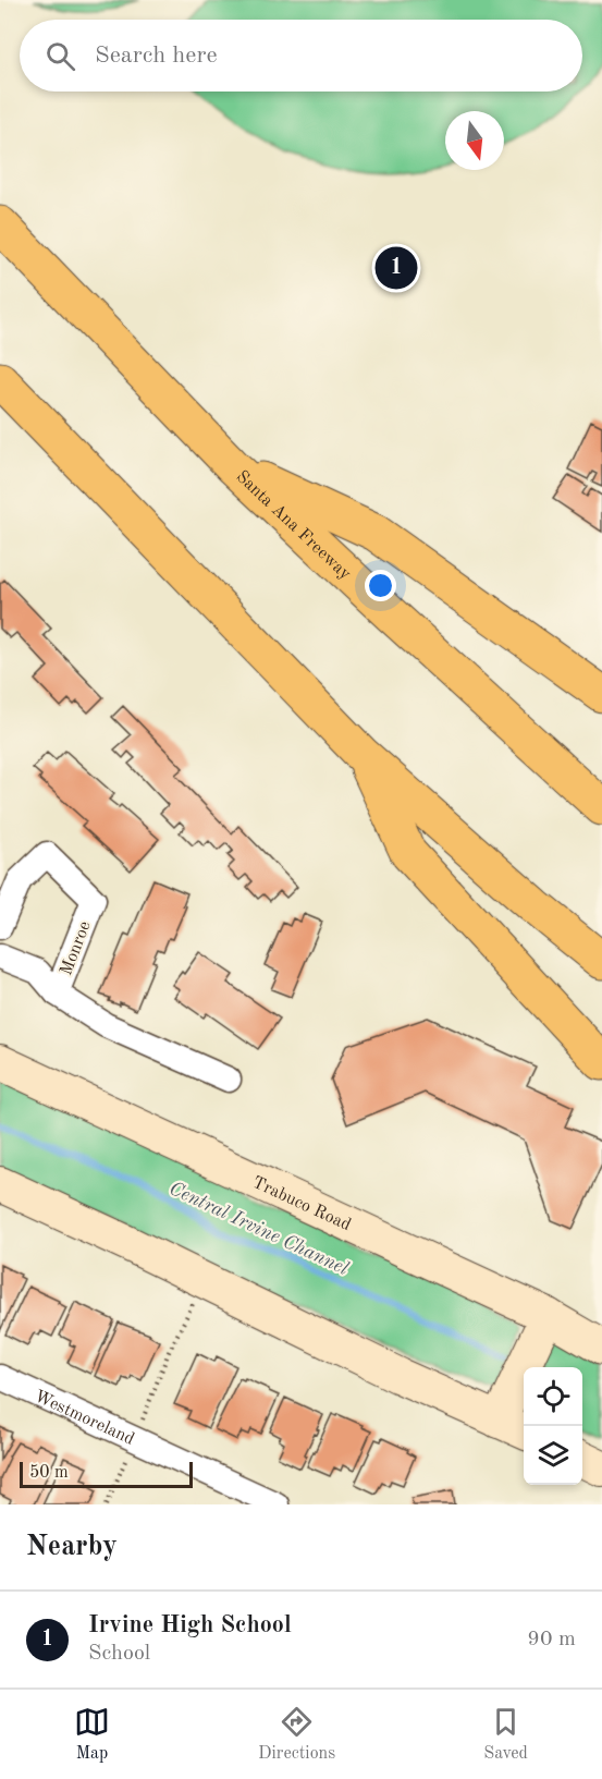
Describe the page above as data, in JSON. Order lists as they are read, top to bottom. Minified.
{"streets":{"highway":["Santa Ana Freeway"],"main road":["Trabuco Road"],"street":["Monroe","Westmoreland"]},"water":["Central Irvine Channel"],"scale_bar":"50 m","north":"bottom","page":{"search":"Search here","pins":"1","scale":"50 m","heading":"Nearby","list":[{"mark":"1","name":"Irvine High School","note":"School","value":"90 m"}],"nav":["Map","Directions","Saved"]}}
